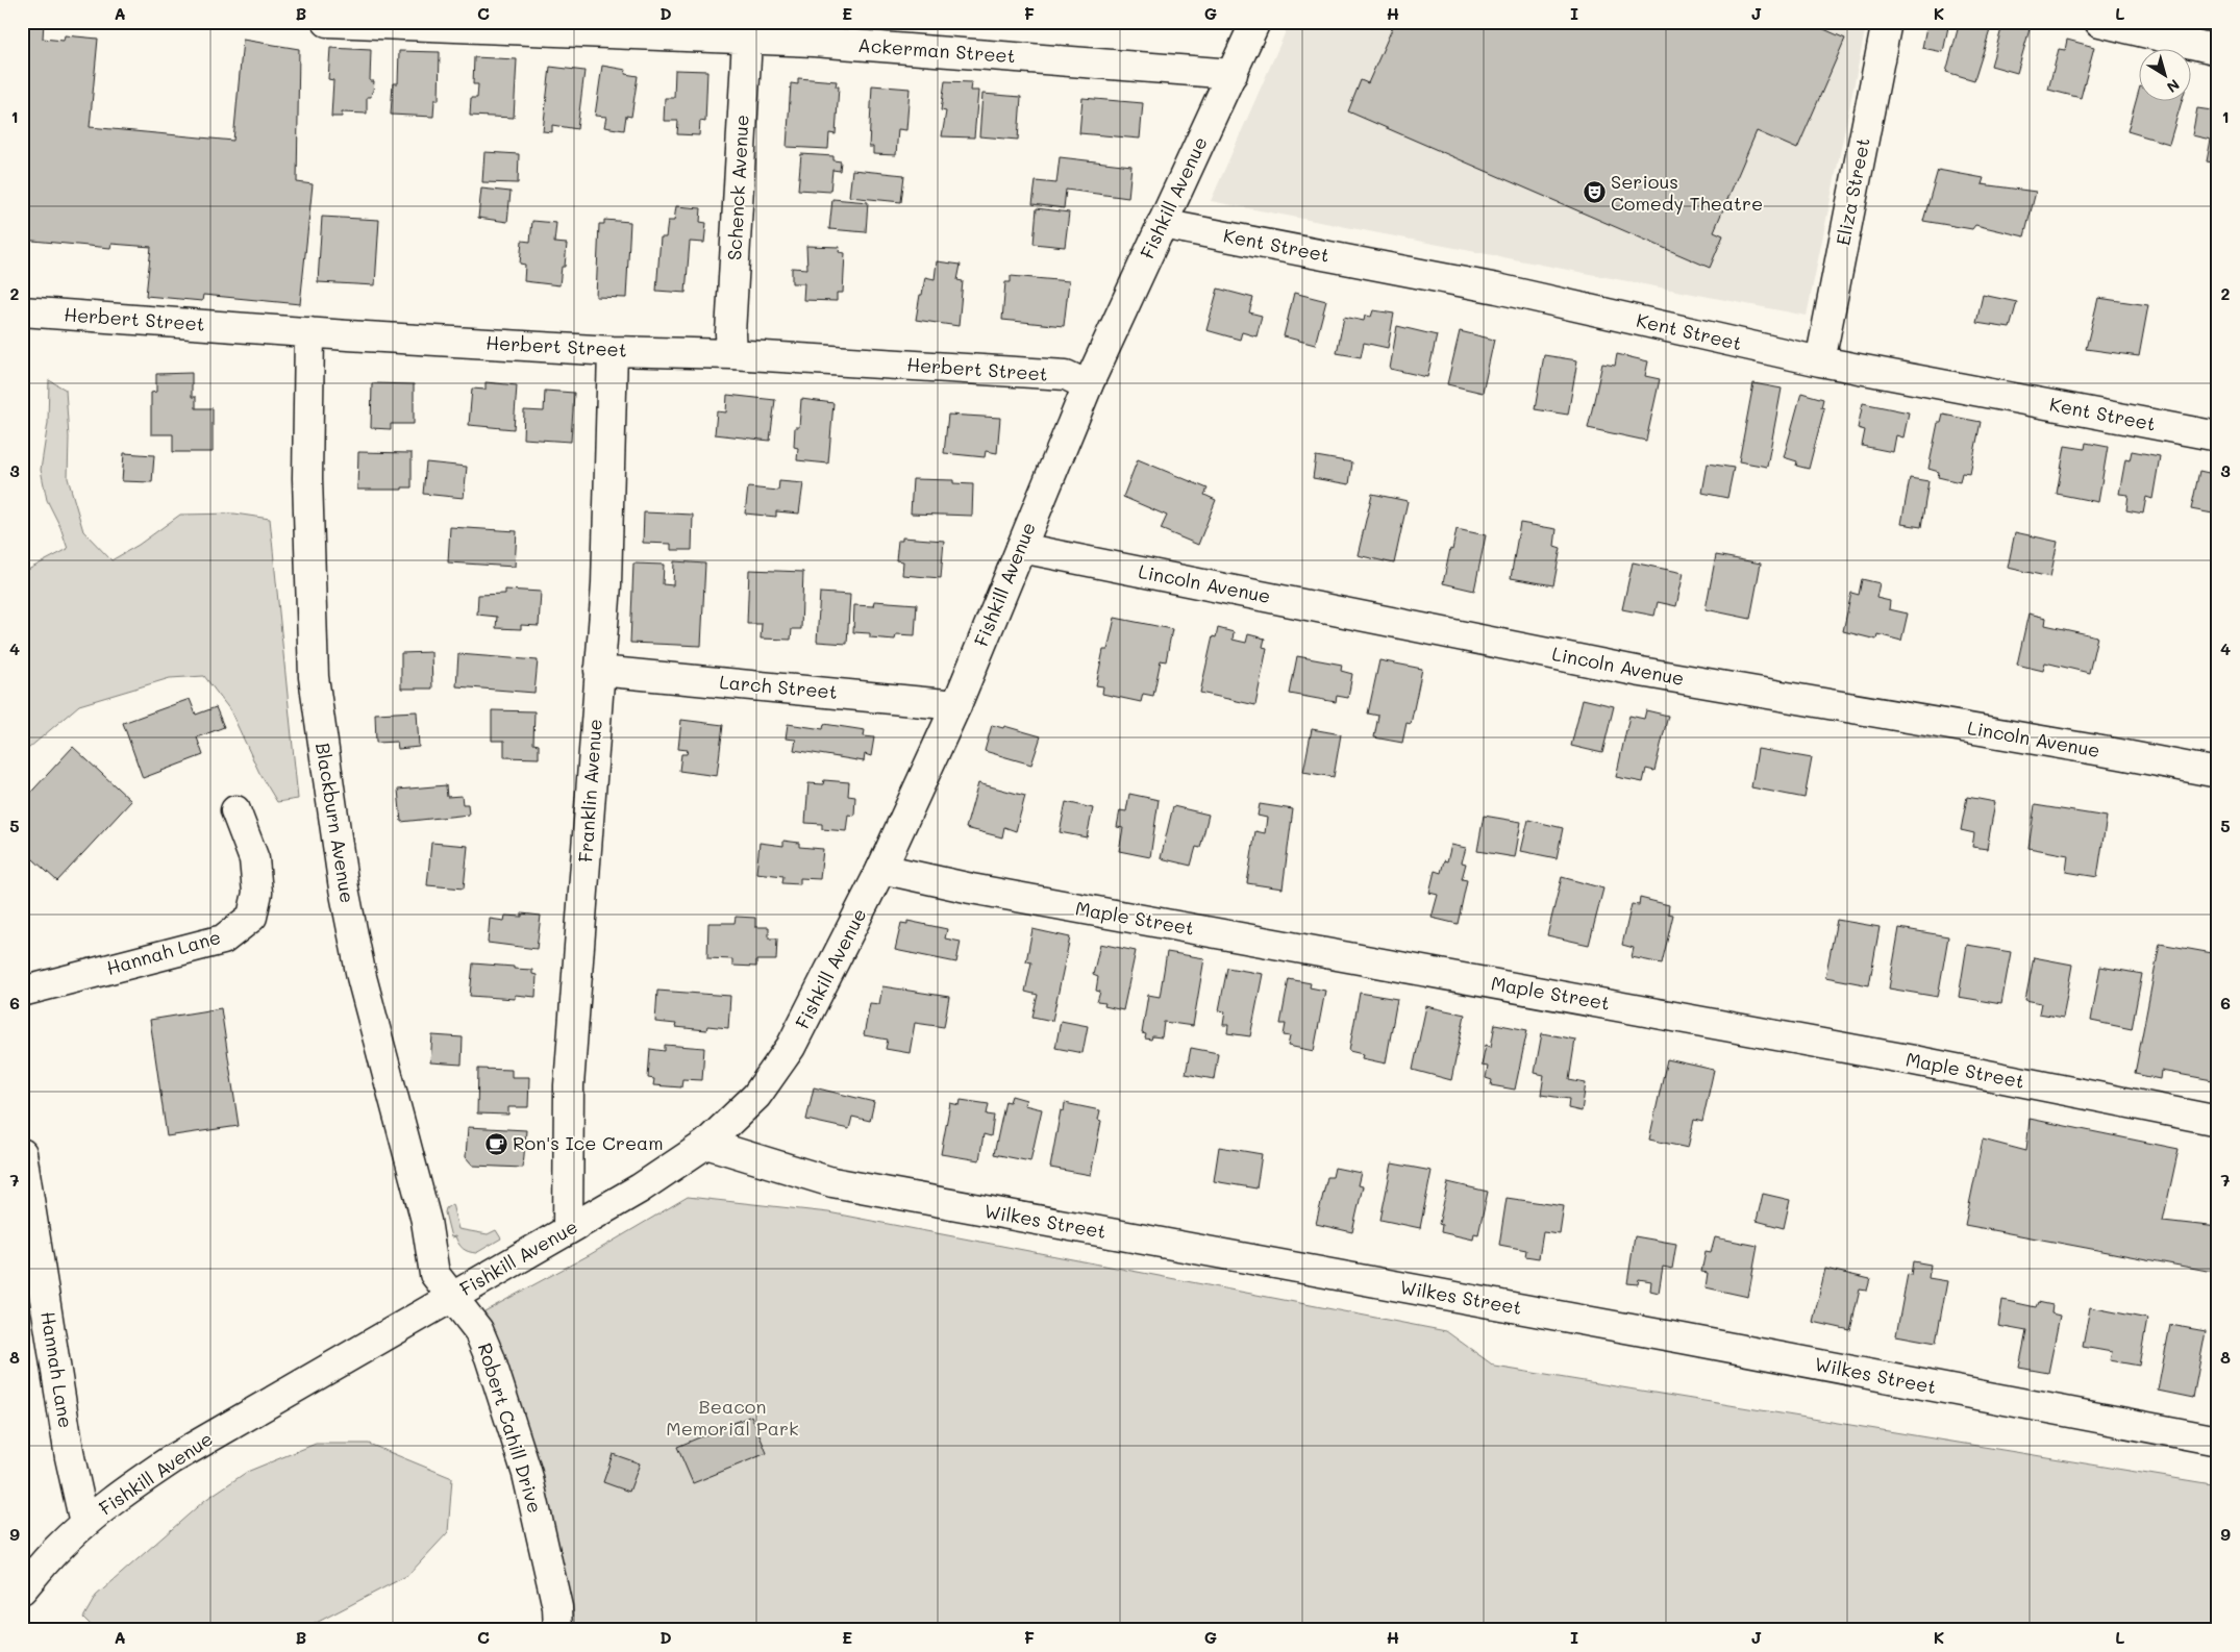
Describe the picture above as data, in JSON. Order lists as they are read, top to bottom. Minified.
{"streets":{"street":["Ackerman Street","Schenck Avenue","Eliza Street","Fishkill Avenue","Kent Street","Herbert Street","Lincoln Avenue","Larch Street","Franklin Avenue","Blackburn Avenue","Maple Street","Hannah Lane","Wilkes Street","Robert Cahill Drive"]},"crossings":[["Ackerman Street","Schenck Avenue"],["Ackerman Street","Fishkill Avenue"],["Schenck Avenue","Herbert Street"],["Eliza Street","Kent Street"],["Fishkill Avenue","Kent Street"],["Fishkill Avenue","Herbert Street"],["Fishkill Avenue","Lincoln Avenue"],["Fishkill Avenue","Larch Street"],["Fishkill Avenue","Franklin Avenue"],["Fishkill Avenue","Blackburn Avenue"],["Fishkill Avenue","Maple Street"],["Fishkill Avenue","Hannah Lane"],["Fishkill Avenue","Wilkes Street"],["Fishkill Avenue","Robert Cahill Drive"],["Herbert Street","Franklin Avenue"],["Herbert Street","Blackburn Avenue"],["Larch Street","Franklin Avenue"],["Blackburn Avenue","Robert Cahill Drive"]],"parks":["Beacon Memorial Park"],"places":{"theatre":["Serious Comedy Theatre"],"cafe":["Ron's Ice Cream"]},"north":"bottom right","grid":{"columns":["A","B","C","D","E","F","G","H","I","J","K","L"],"rows":["1","2","3","4","5","6","7","8","9"]}}
